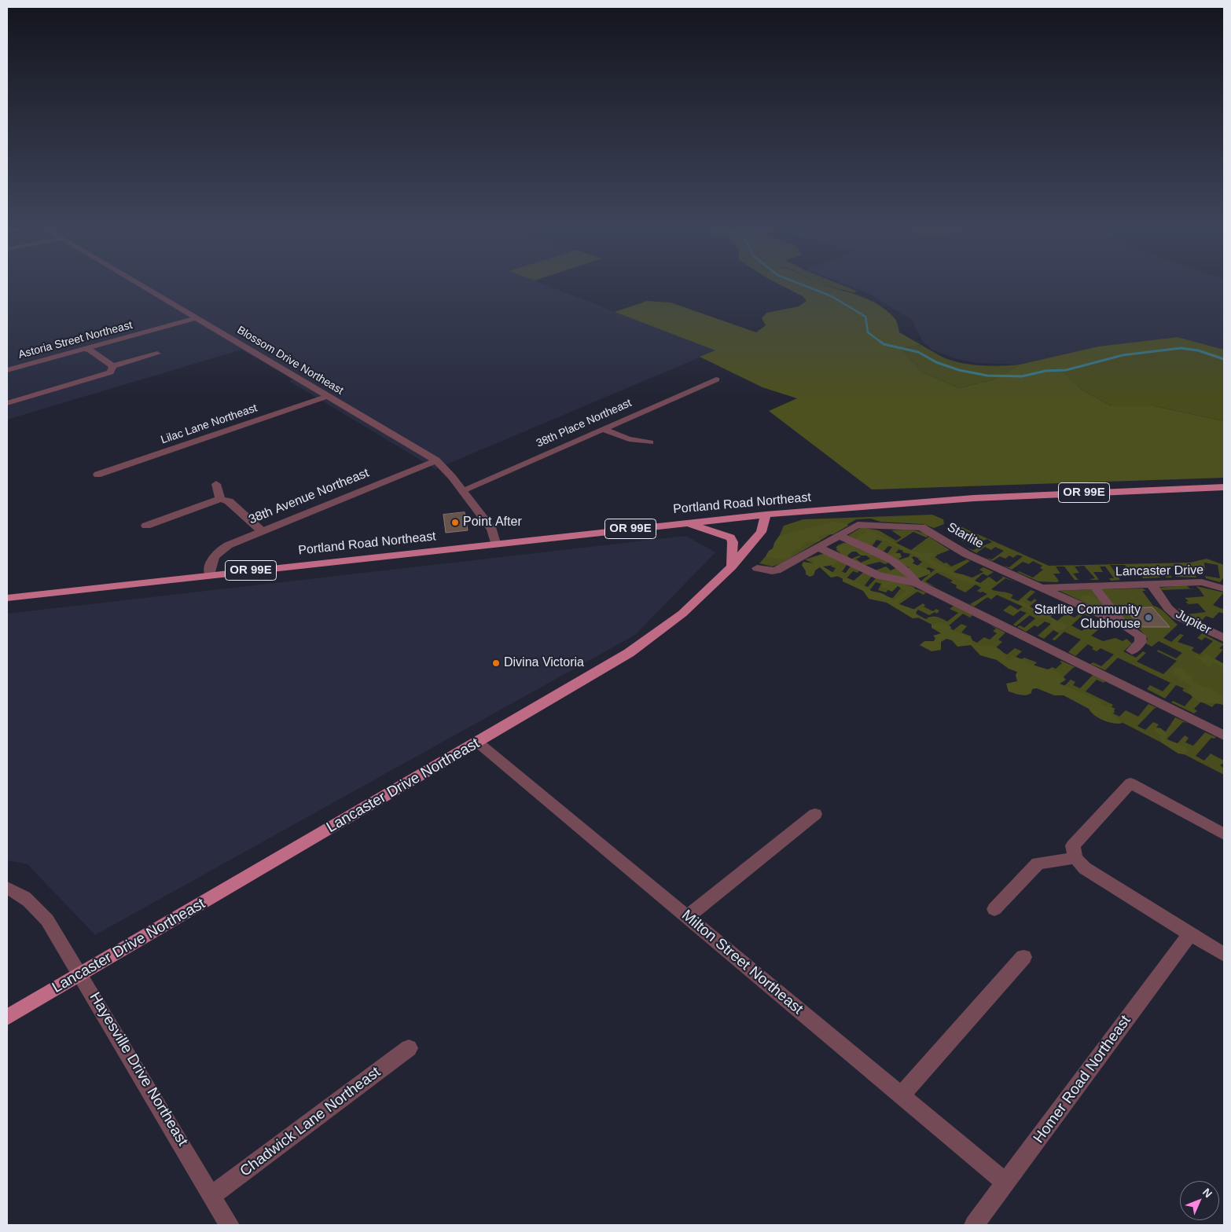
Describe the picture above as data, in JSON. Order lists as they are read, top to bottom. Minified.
{"streets":{"main road":["OR 99E","Portland Road Northeast","Lancaster Drive Northeast"],"street":["Astoria Street Northeast","Blossom Drive Northeast","38th Place Northeast","Lilac Lane Northeast","38th Avenue Northeast","Starlite","Lancaster Drive","Jupiter","Milton Street Northeast","Hayesville Drive Northeast","Homer Road Northeast","Chadwick Lane Northeast"]},"crossings":[["Astoria Street Northeast","Blossom Drive Northeast"],["Blossom Drive Northeast","38th Place Northeast"],["Blossom Drive Northeast","Lilac Lane Northeast"],["Blossom Drive Northeast","38th Avenue Northeast"],["Blossom Drive Northeast","Portland Road Northeast"],["38th Avenue Northeast","Portland Road Northeast"],["Portland Road Northeast","Lancaster Drive Northeast"],["Starlite","Lancaster Drive"],["Lancaster Drive","Jupiter"],["Lancaster Drive Northeast","Milton Street Northeast"],["Lancaster Drive Northeast","Hayesville Drive Northeast"],["Milton Street Northeast","Homer Road Northeast"],["Hayesville Drive Northeast","Chadwick Lane Northeast"]],"places":["Point After","Starlite Community Clubhouse","Divina Victoria"],"north":"top right"}
